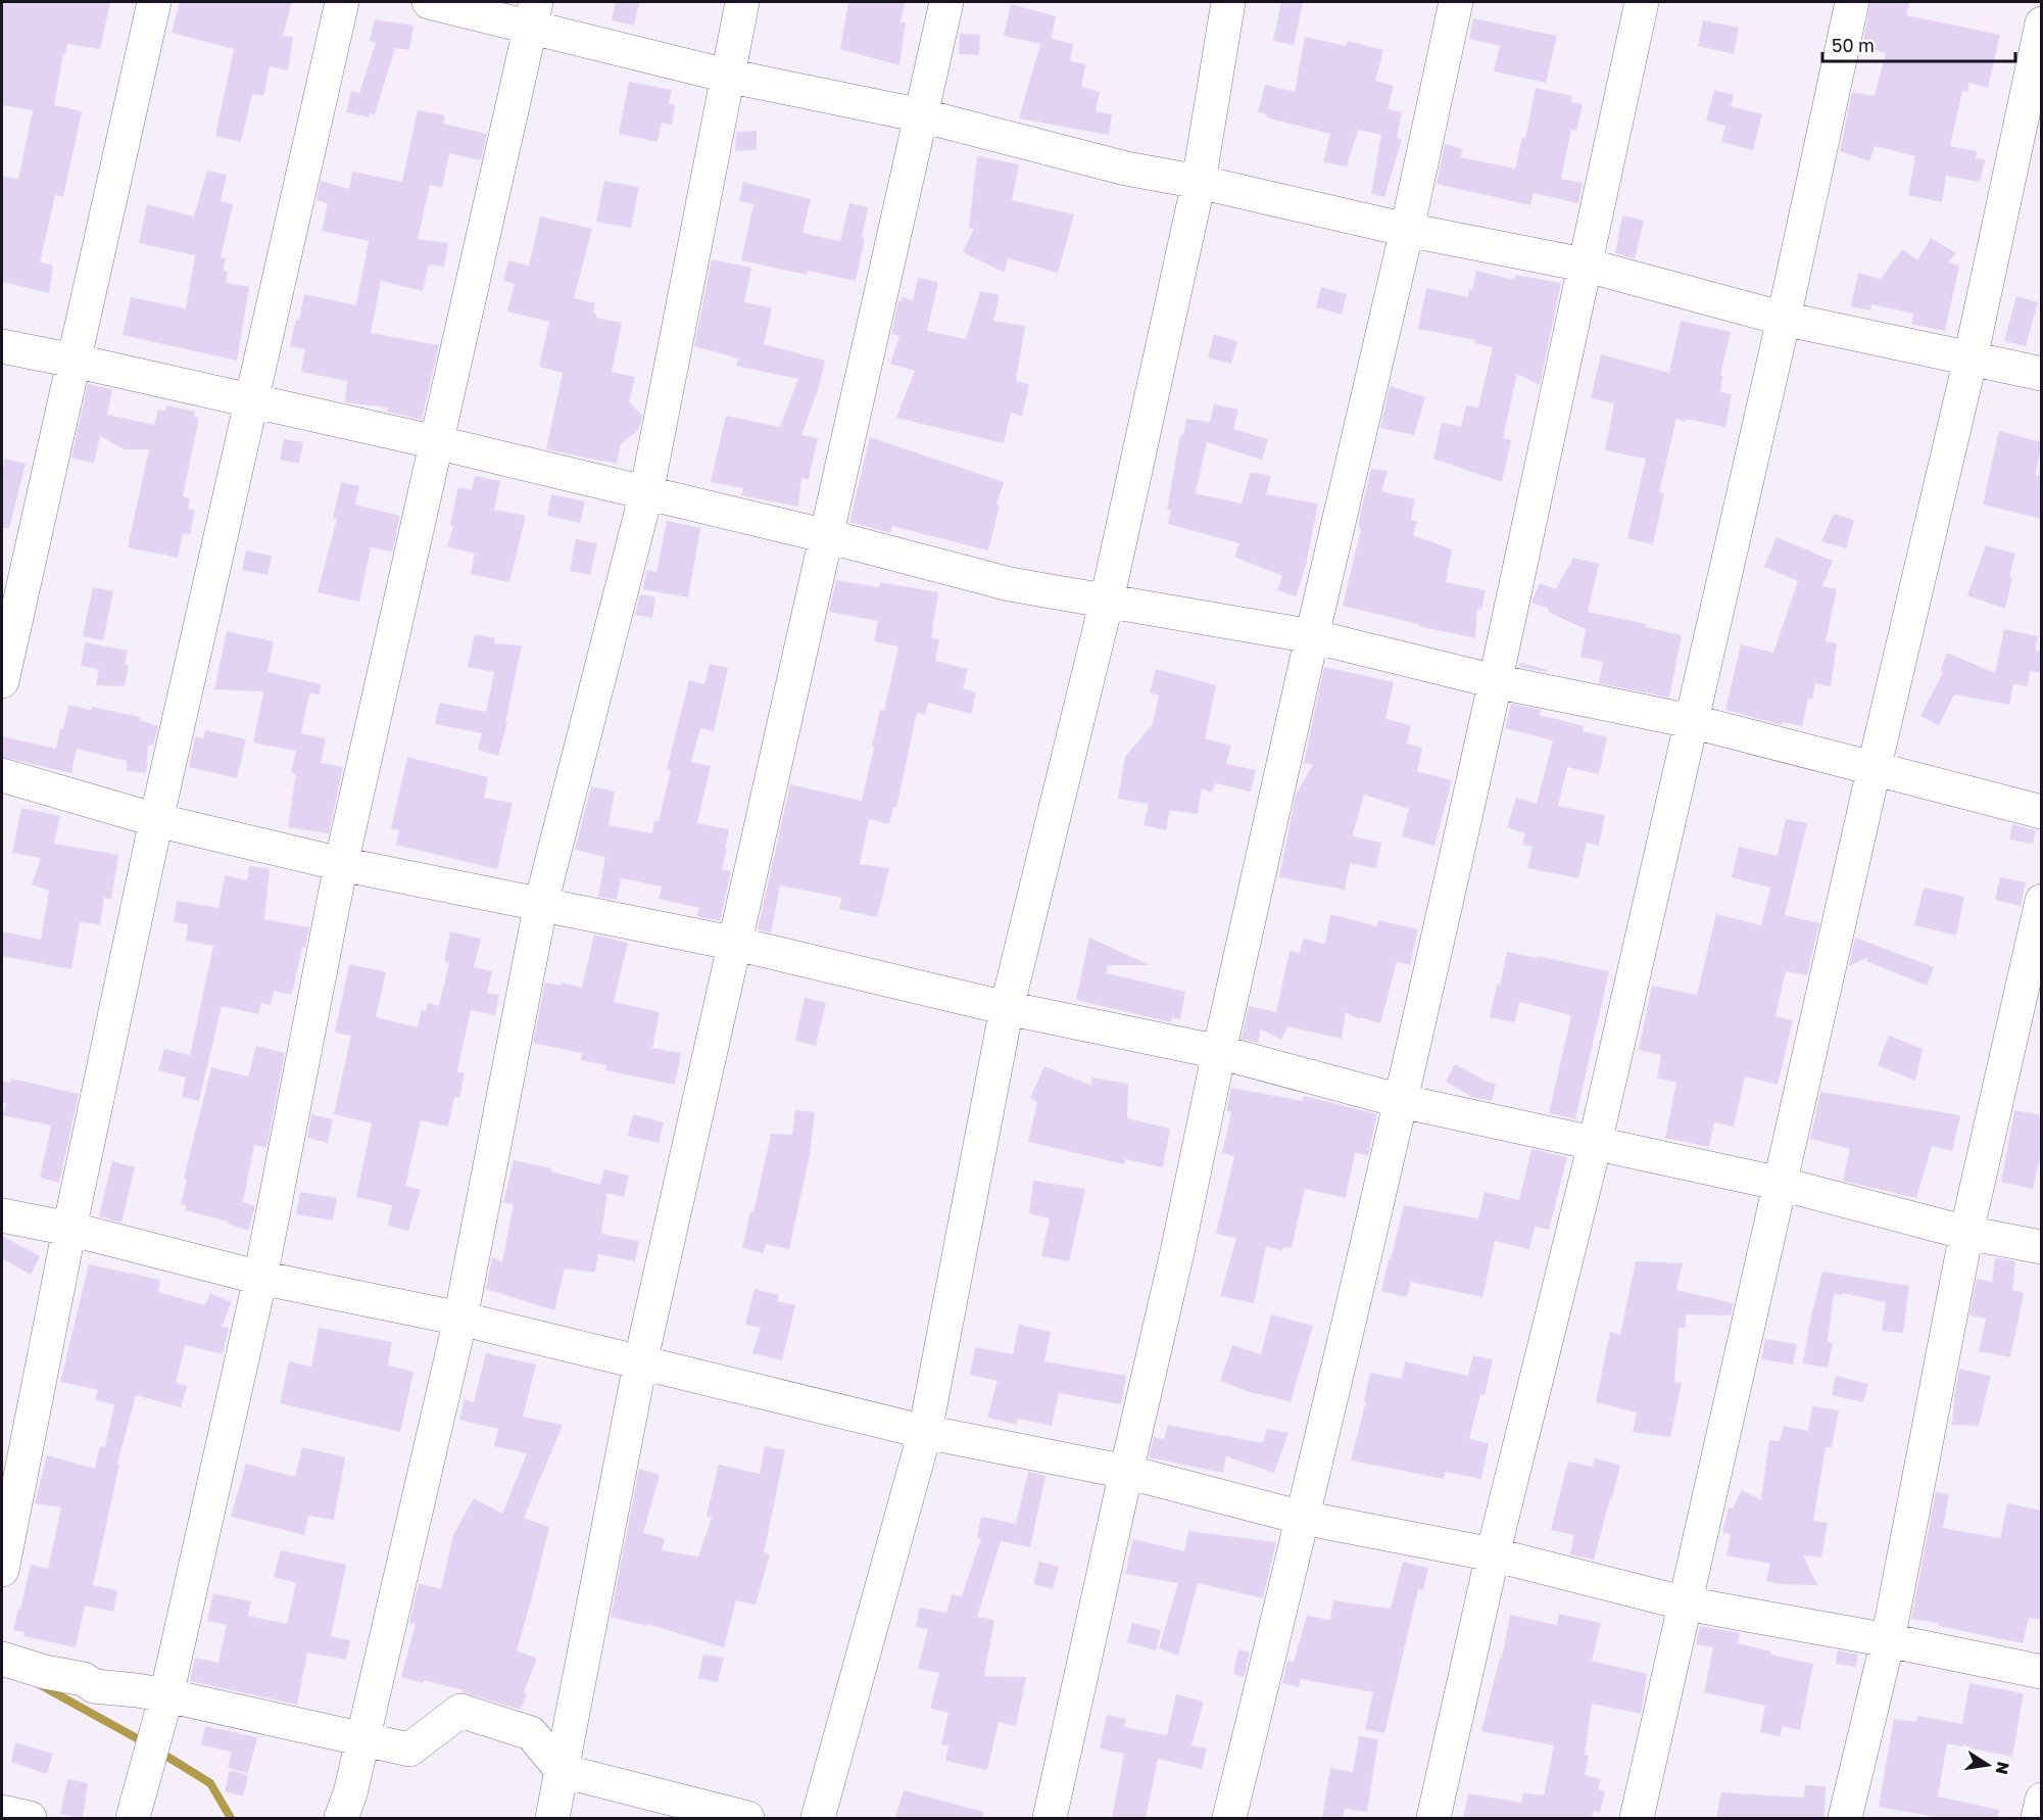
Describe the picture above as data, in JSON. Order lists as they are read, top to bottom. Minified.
{"scale_bar":"50 m","north":"right"}
